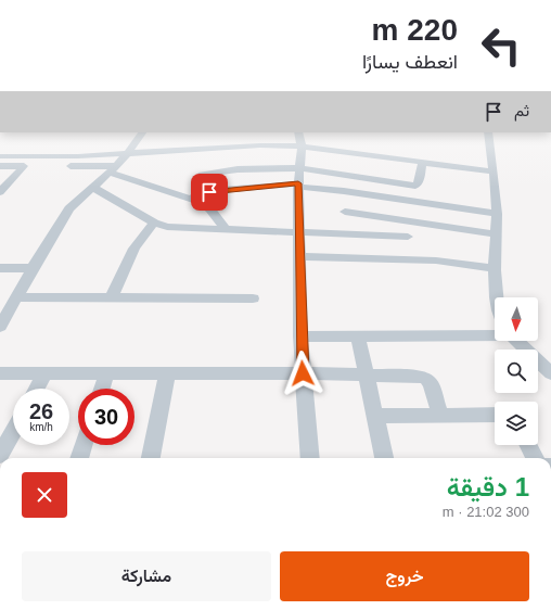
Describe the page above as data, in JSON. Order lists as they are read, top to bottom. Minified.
{"north":"bottom","page":{"turn":["220 m","انعطف يسارًا"],"then":"ثم","speed":"26 km/h","limit":"30","heading":["1 دقيقة","300 m · 21:02"],"buttons":["خروج","مشاركة"]}}
